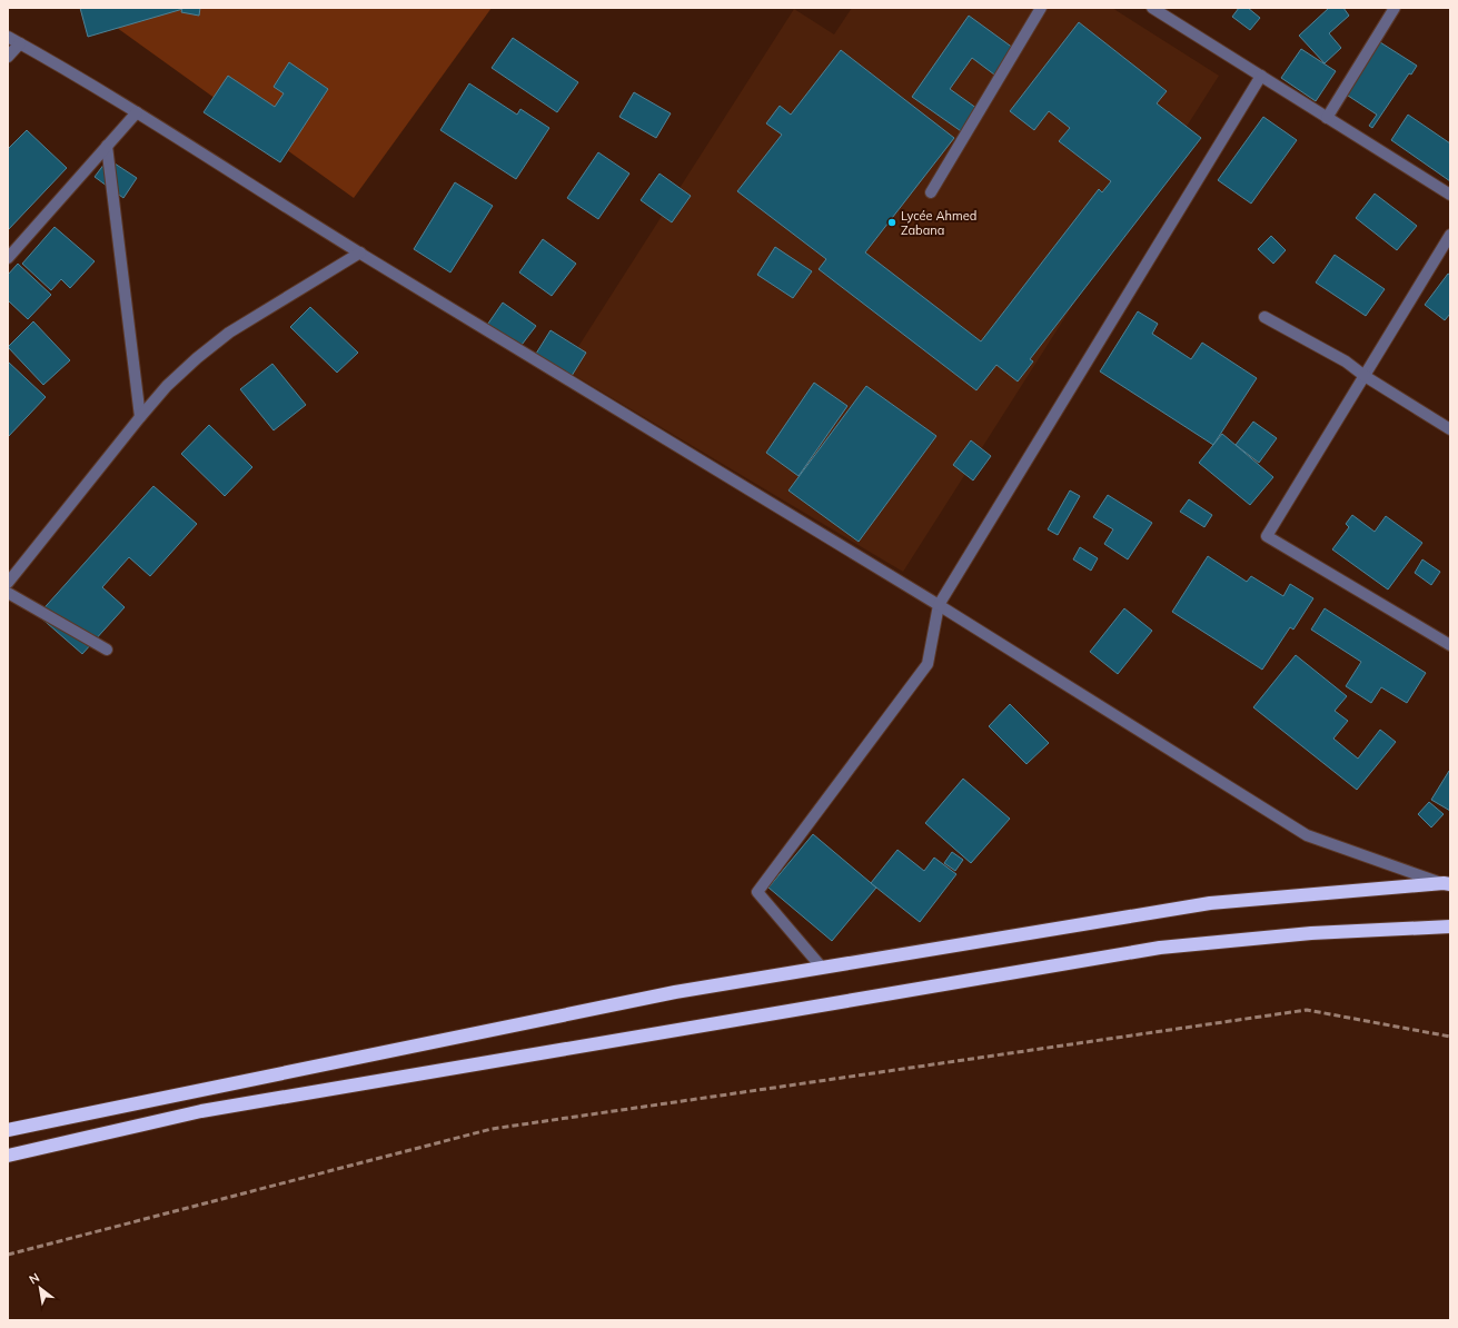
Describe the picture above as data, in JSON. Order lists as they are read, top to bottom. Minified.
{"places":["Lycée Ahmed Zabana"],"north":"top left"}
